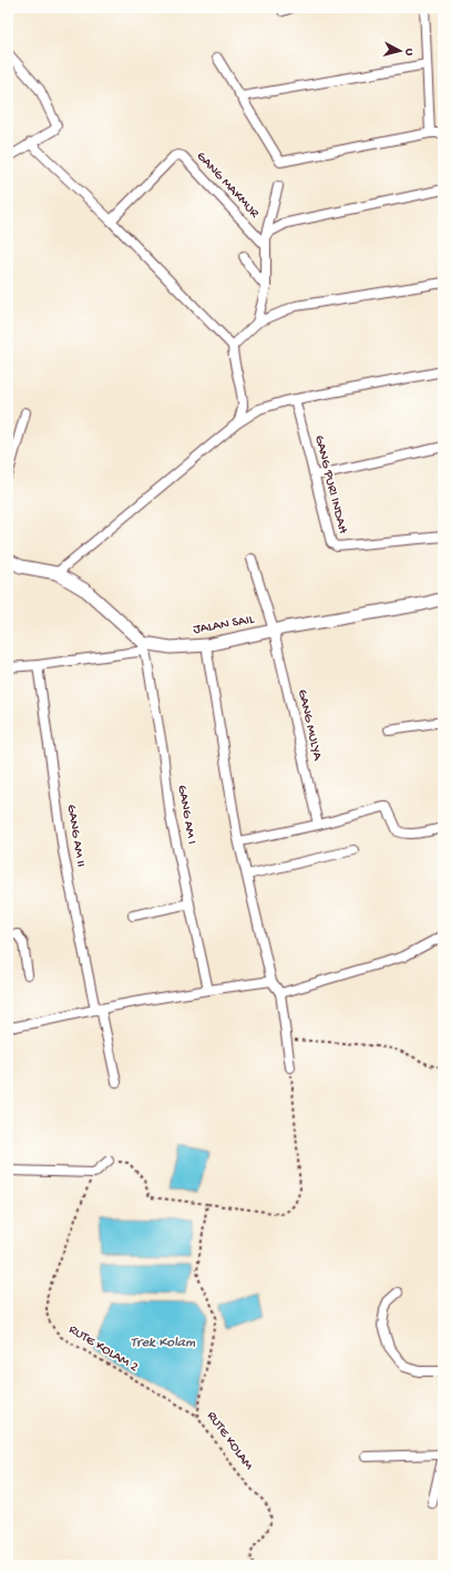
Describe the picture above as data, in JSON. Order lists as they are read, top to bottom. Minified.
{"streets":{"street":["GANG MAKMUR","GANG PURI INDAH","JALAN SAIL","GANG MULYA","GANG AM I","GANG AM II"],"path":["RUTE KOLAM 2","RUTE KOLAM"]},"crossings":[["JALAN SAIL","GANG MULYA"],["JALAN SAIL","GANG AM I"],["RUTE KOLAM 2","RUTE KOLAM"]],"water":["Trek Kolam"],"north":"right"}
